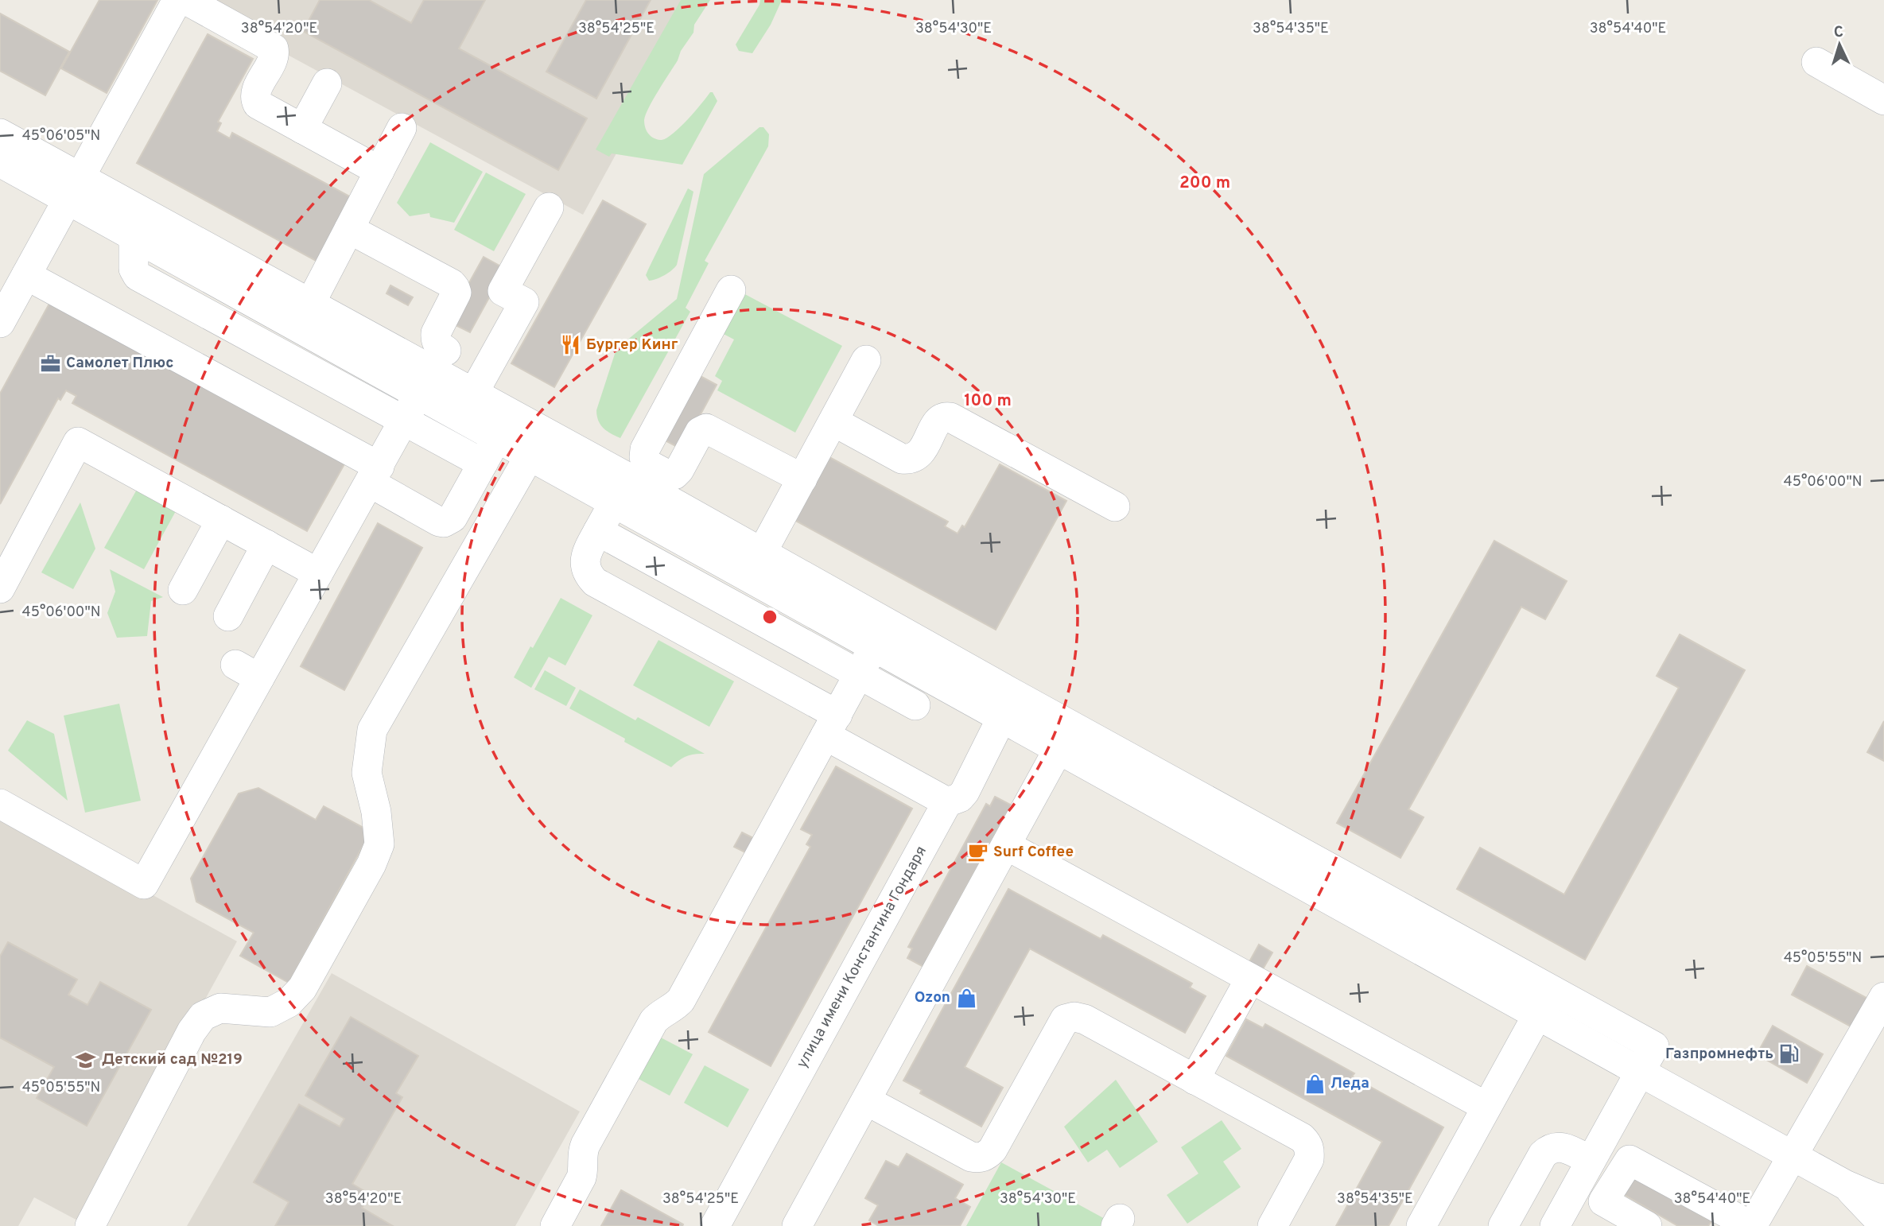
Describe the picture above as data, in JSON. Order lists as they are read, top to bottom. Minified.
{"streets":{"street":["улица имени Константина Гондаря"]},"places":{"restaurant":["Бургер Кинг"],"office":["Самолет Плюс"],"cafe":["Surf Coffee"],"shop":["Ozon","Леда"],"fuel station":["Газпромнефть"],"school or university":["Детский сад №219"]},"north":"top","coordinates":["38°54'20\"E","38°54'25\"E","38°54'30\"E","38°54'35\"E","38°54'40\"E","45°06'05\"N","45°06'00\"N","45°05'55\"N"],"rings":["200 m","100 m"]}
